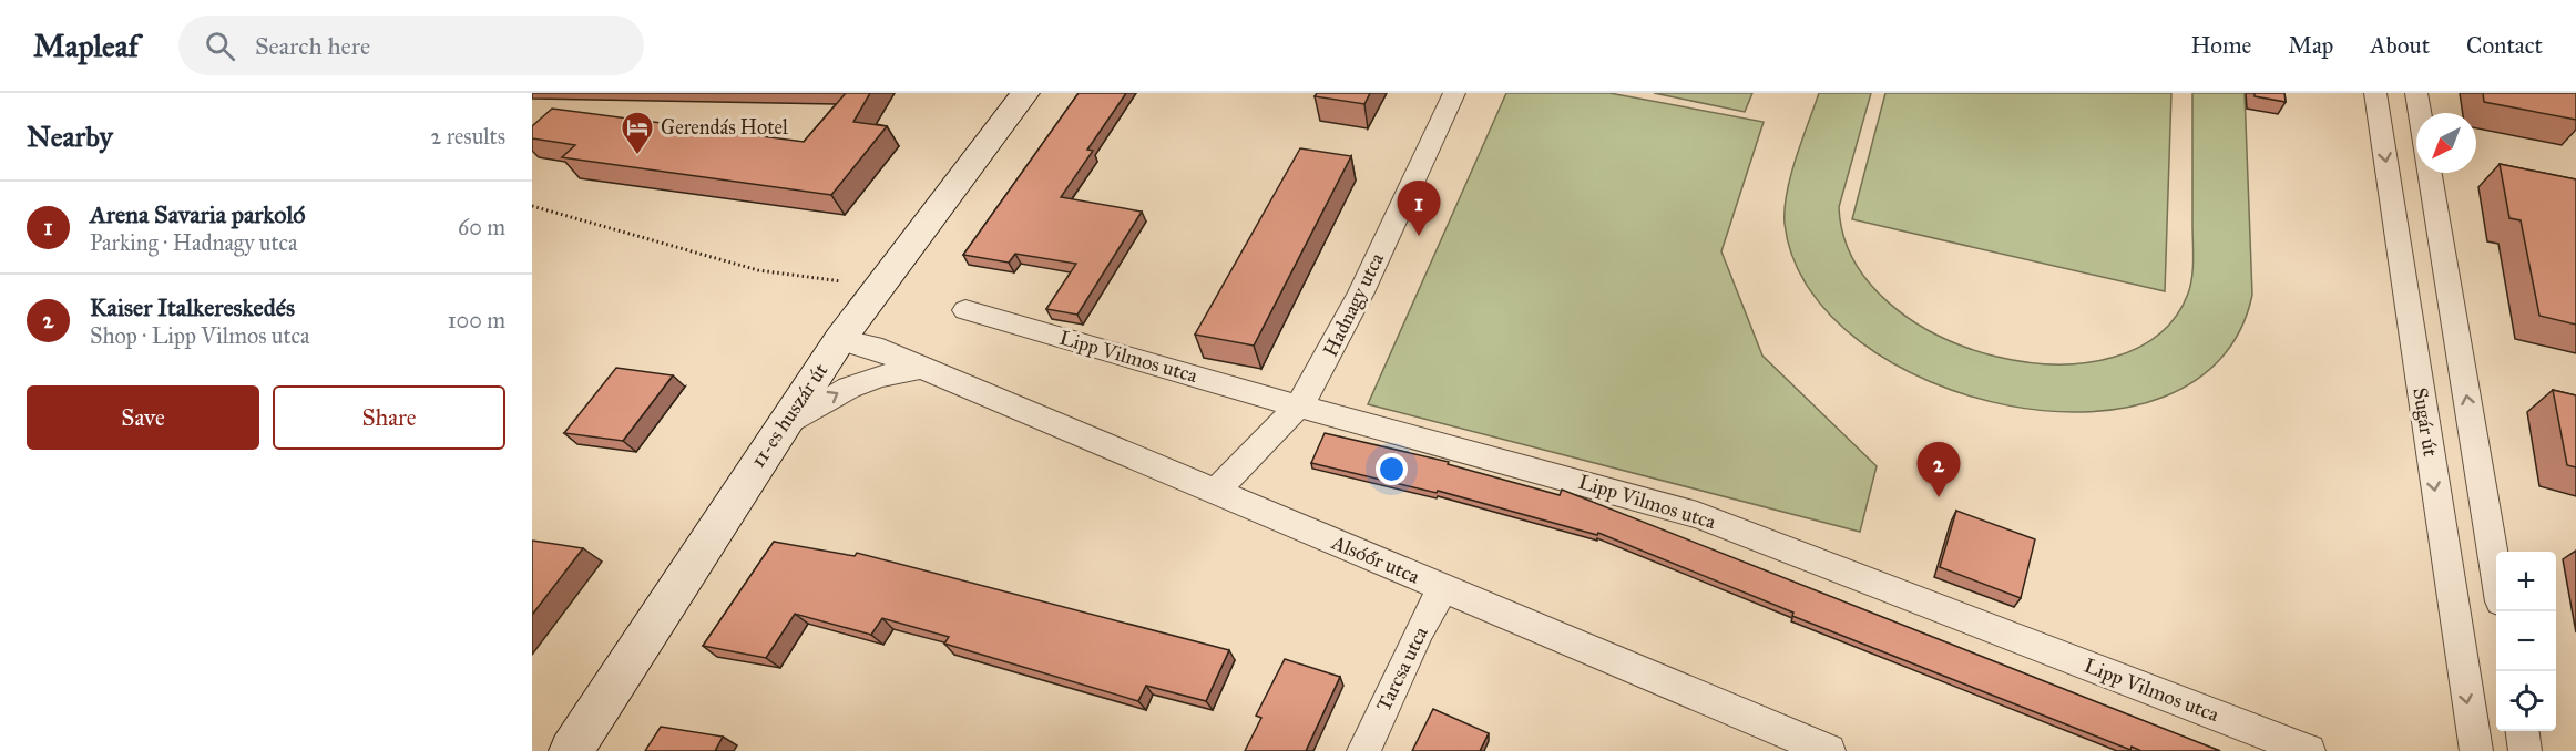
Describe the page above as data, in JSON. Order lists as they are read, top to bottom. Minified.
{"streets":{"main road":["11-es huszár út"],"street":["Hadnagy utca","Lipp Vilmos utca","Sugár út","Alsóőr utca","Tarcsa utca"]},"crossings":[["Hadnagy utca","Lipp Vilmos utca"],["Hadnagy utca","Alsóőr utca"],["11-es huszár út","Alsóőr utca"],["Alsóőr utca","Tarcsa utca"]],"places":{"hotel":["Gerendás Hotel"]},"north":"bottom left","page":{"header":"Mapleaf","search":"Search here","nav":["Home","Map","About","Contact"],"heading":["Nearby","2 results"],"list":[{"mark":"1","name":"Arena Savaria parkoló","note":"Parking · Hadnagy utca","value":"60 m"},{"mark":"2","name":"Kaiser Italkereskedés","note":"Shop · Lipp Vilmos utca","value":"100 m"}],"pins":["1","2"],"buttons":["Save","Share"],"map_buttons":["+","−"]}}
